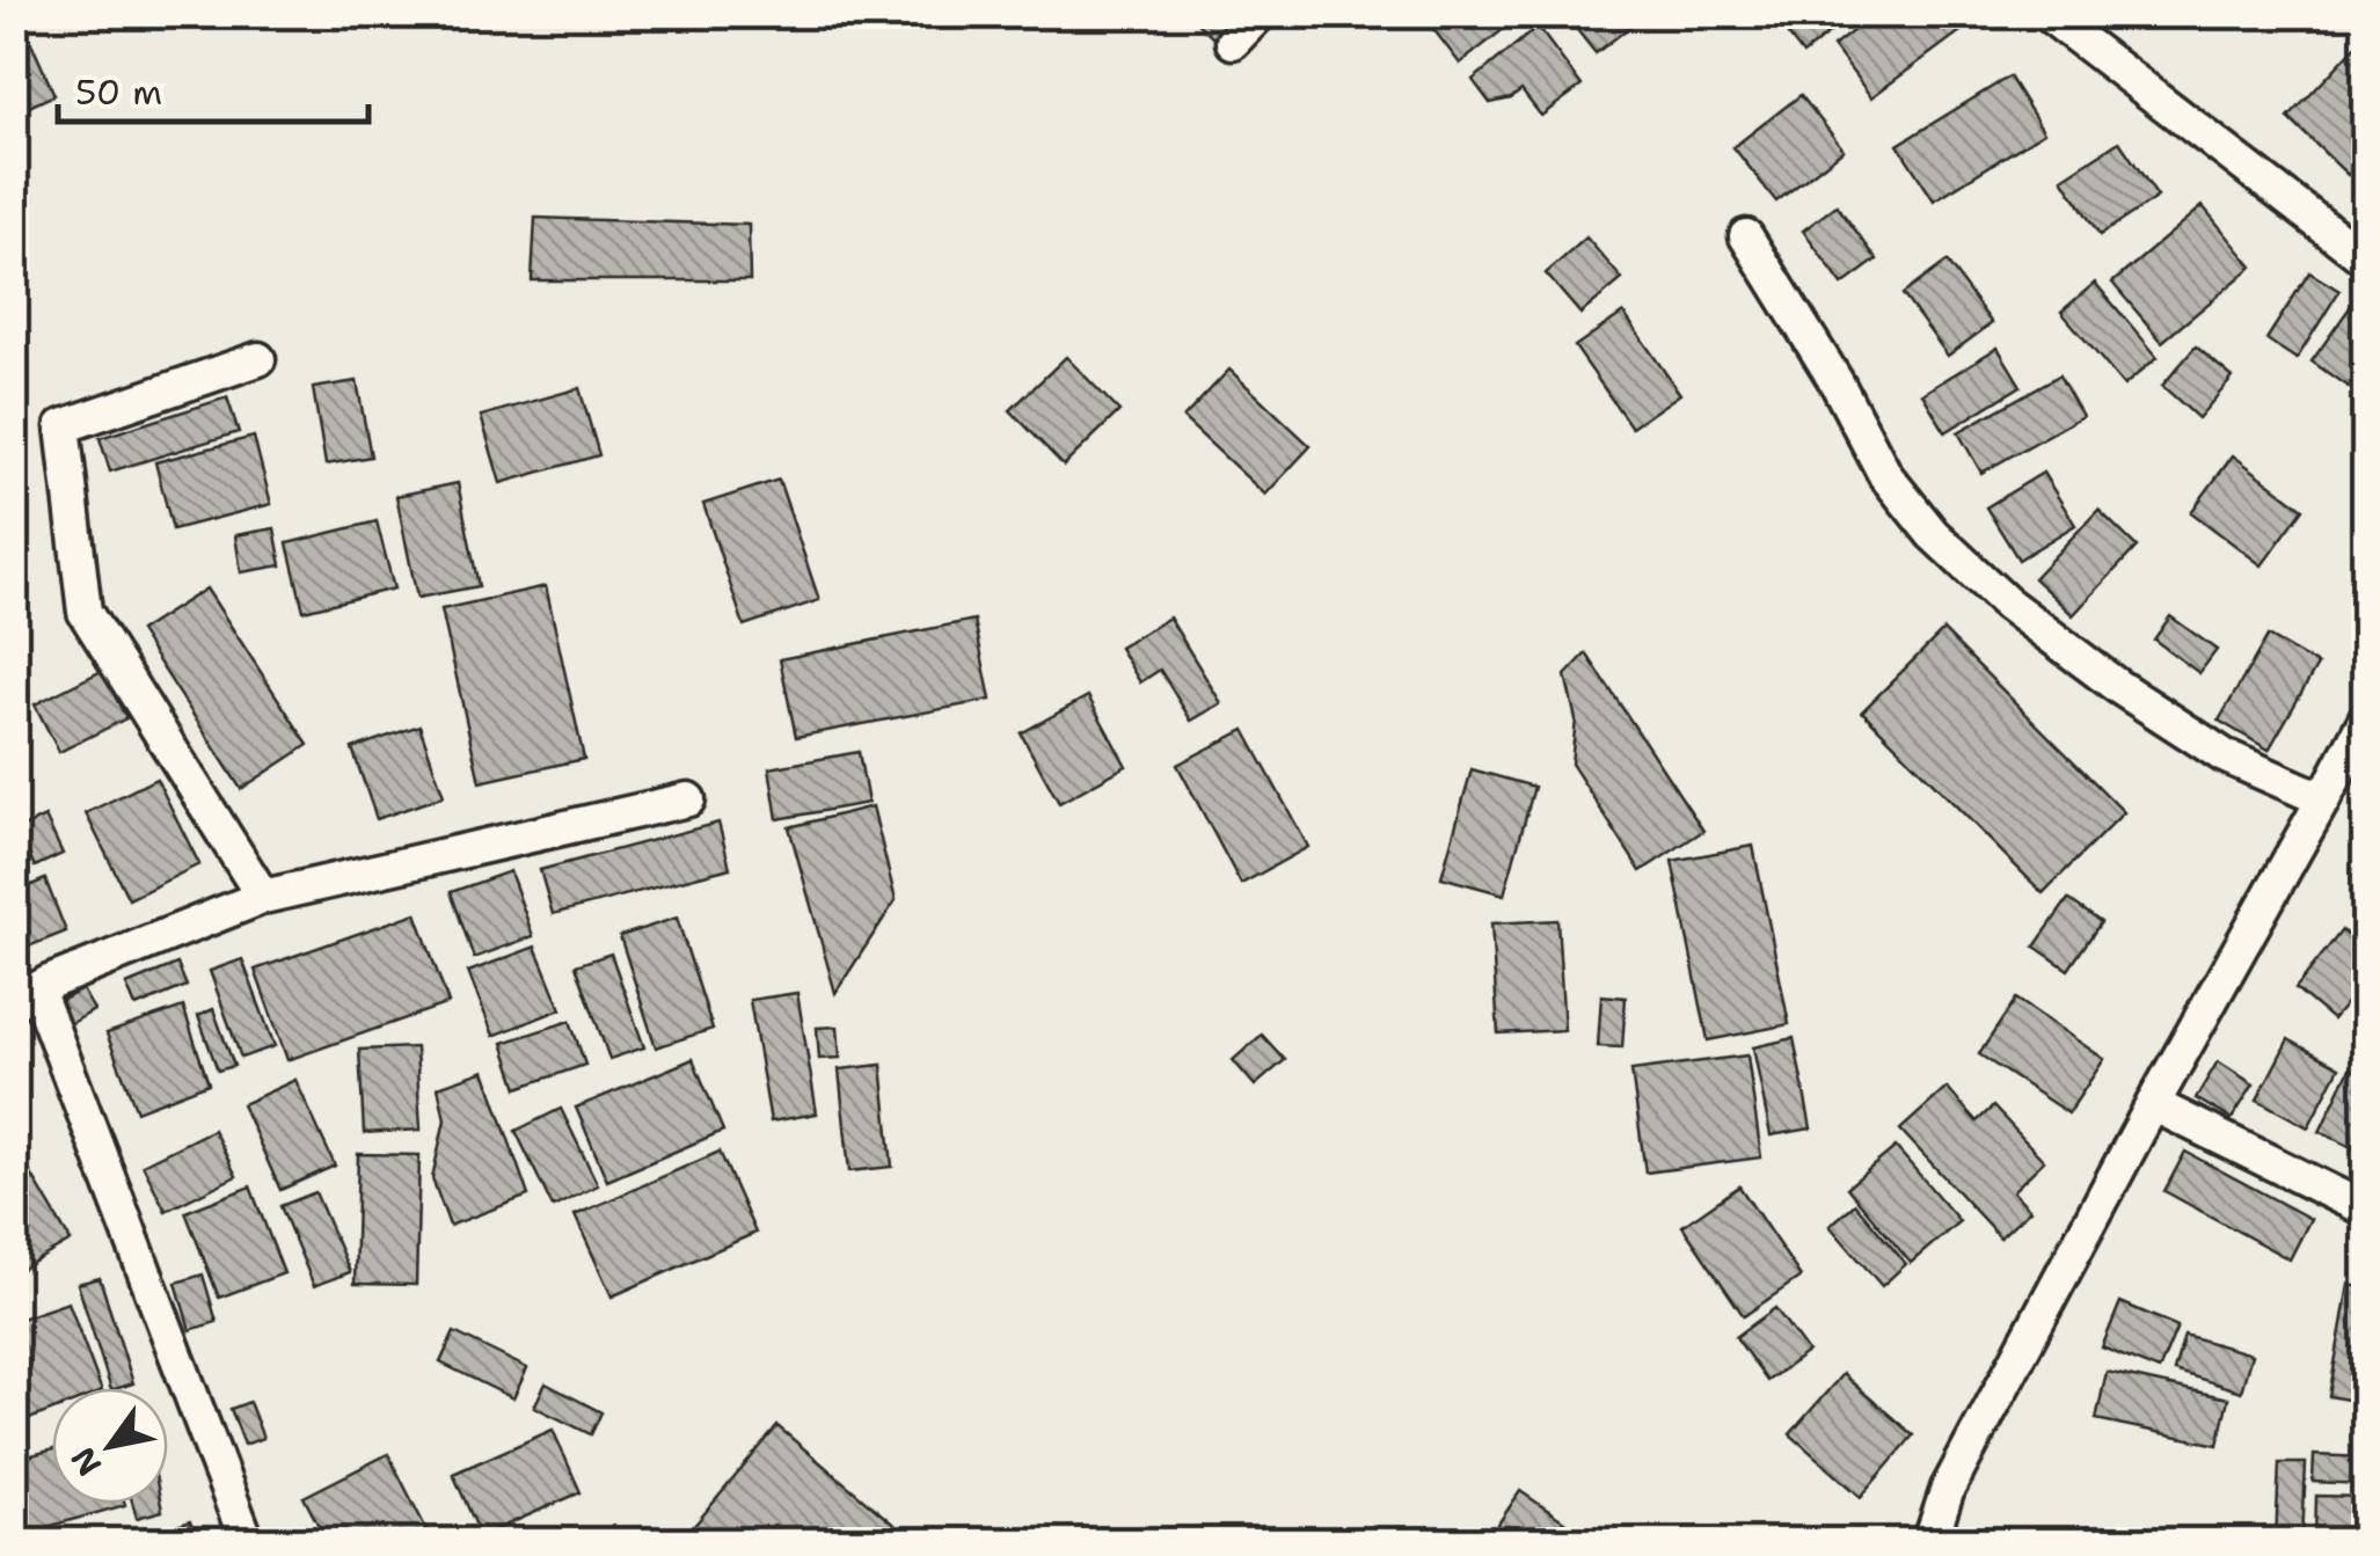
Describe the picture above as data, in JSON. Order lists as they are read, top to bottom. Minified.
{"scale_bar":"50 m","north":"bottom left"}
